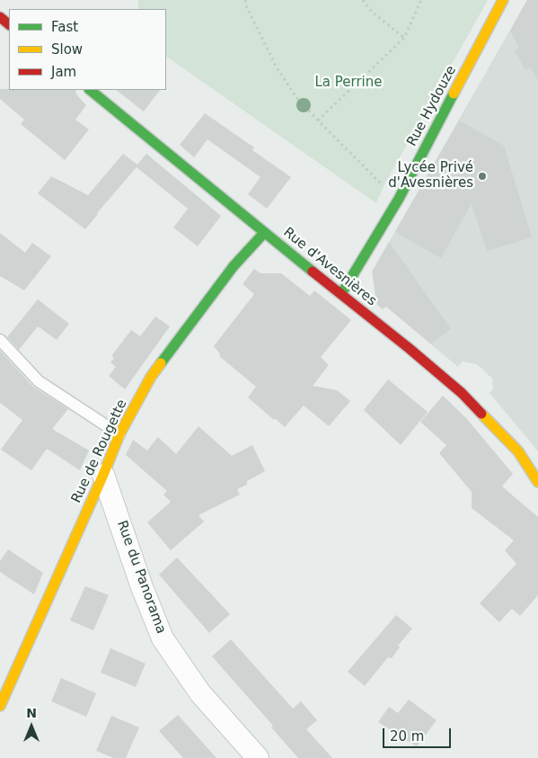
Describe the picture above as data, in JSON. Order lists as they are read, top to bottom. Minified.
{"streets":{"street":["Rue Hydouze","Rue d'Avesnières","Rue de Rougette","Rue du Panorama"]},"crossings":[["Rue Hydouze","Rue d'Avesnières"],["Rue d'Avesnières","Rue de Rougette"],["Rue de Rougette","Rue du Panorama"]],"parks":["La Perrine"],"places":["Lycée Privé d'Avesnières"],"legend":["Fast","Slow","Jam"],"scale_bar":"20 m","north":"top"}
